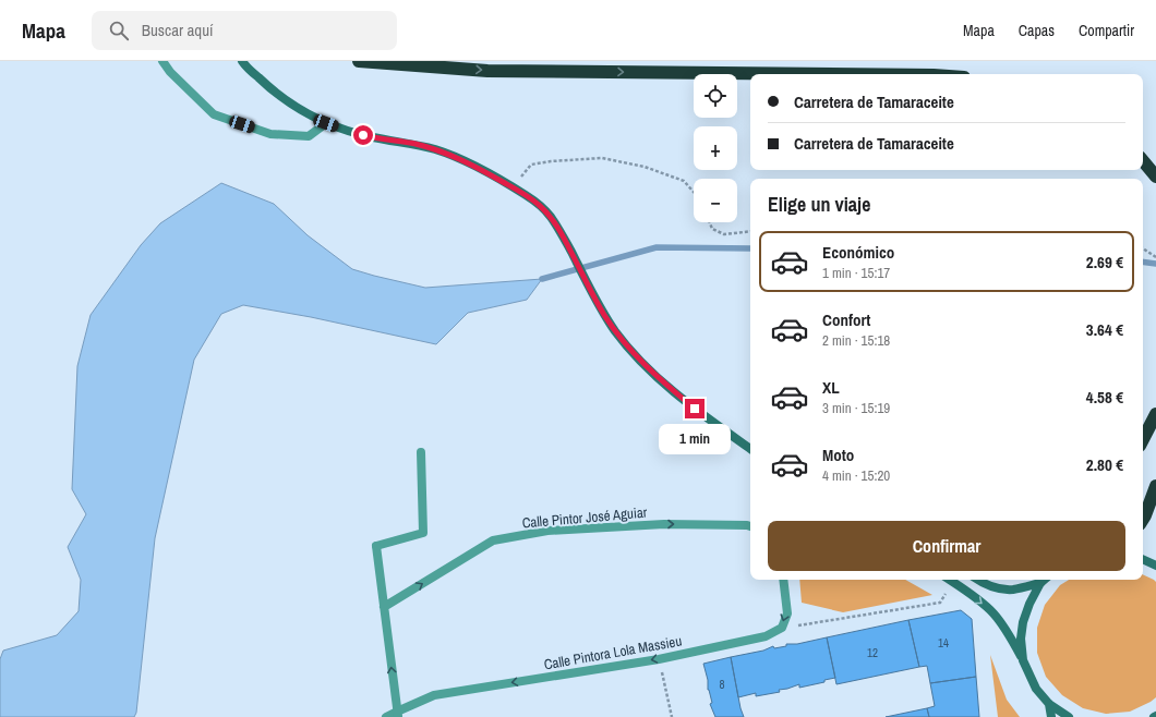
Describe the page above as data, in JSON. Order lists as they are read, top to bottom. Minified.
{"streets":{"street":["Calle Pintor José Aguiar","Calle Pintora Lola Massieu"]},"one_way":["Calle Pintor José Aguiar","Calle Pintora Lola Massieu"],"house_numbers":["14","12","8"],"page":{"header":"Mapa","search":"Buscar aquí","nav":["Mapa","Capas","Compartir"],"map_buttons":["+","−"],"banner":["Carretera de Tamaraceite","Carretera de Tamaraceite"],"heading":"Elige un viaje","list":[{"name":"Económico","note":"1 min · 15:17","value":"2.69 €"},{"name":"Confort","note":"2 min · 15:18","value":"3.64 €"},{"name":"XL","note":"3 min · 15:19","value":"4.58 €"},{"name":"Moto","note":"4 min · 15:20","value":"2.80 €"}],"bubble":"1 min","buttons":"Confirmar"}}
